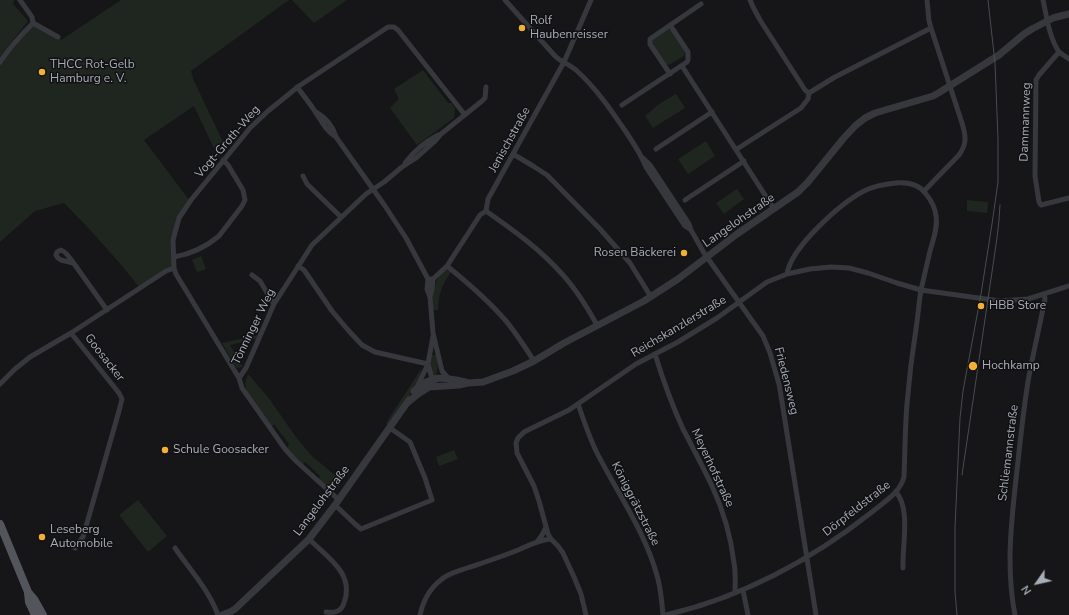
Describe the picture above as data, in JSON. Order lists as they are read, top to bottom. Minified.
{"streets":{"street":["Dammannweg","Jenischstraße","Vogt-Groth-Weg","Langelohstraße","Tönninger Weg","Reichskanzlerstraße","Goosacker","Friedensweg","Schliemannstraße","Meyerhofstraße","Königgrätzstraße","Dörpfeldstraße"]},"crossings":[["Jenischstraße","Friedensweg"],["Vogt-Groth-Weg","Tönninger Weg"],["Langelohstraße","Tönninger Weg"],["Langelohstraße","Friedensweg"],["Reichskanzlerstraße","Friedensweg"],["Reichskanzlerstraße","Schliemannstraße"],["Reichskanzlerstraße","Meyerhofstraße"],["Reichskanzlerstraße","Königgrätzstraße"],["Reichskanzlerstraße","Dörpfeldstraße"],["Friedensweg","Dörpfeldstraße"],["Meyerhofstraße","Dörpfeldstraße"],["Königgrätzstraße","Dörpfeldstraße"]],"places":["Rolf Haubenreisser","THCC Rot-Gelb Hamburg e. V.","Rosen Bäckerei","HBB Store","Hochkamp","Schule Goosacker","Leseberg Automobile"],"north":"bottom left"}
